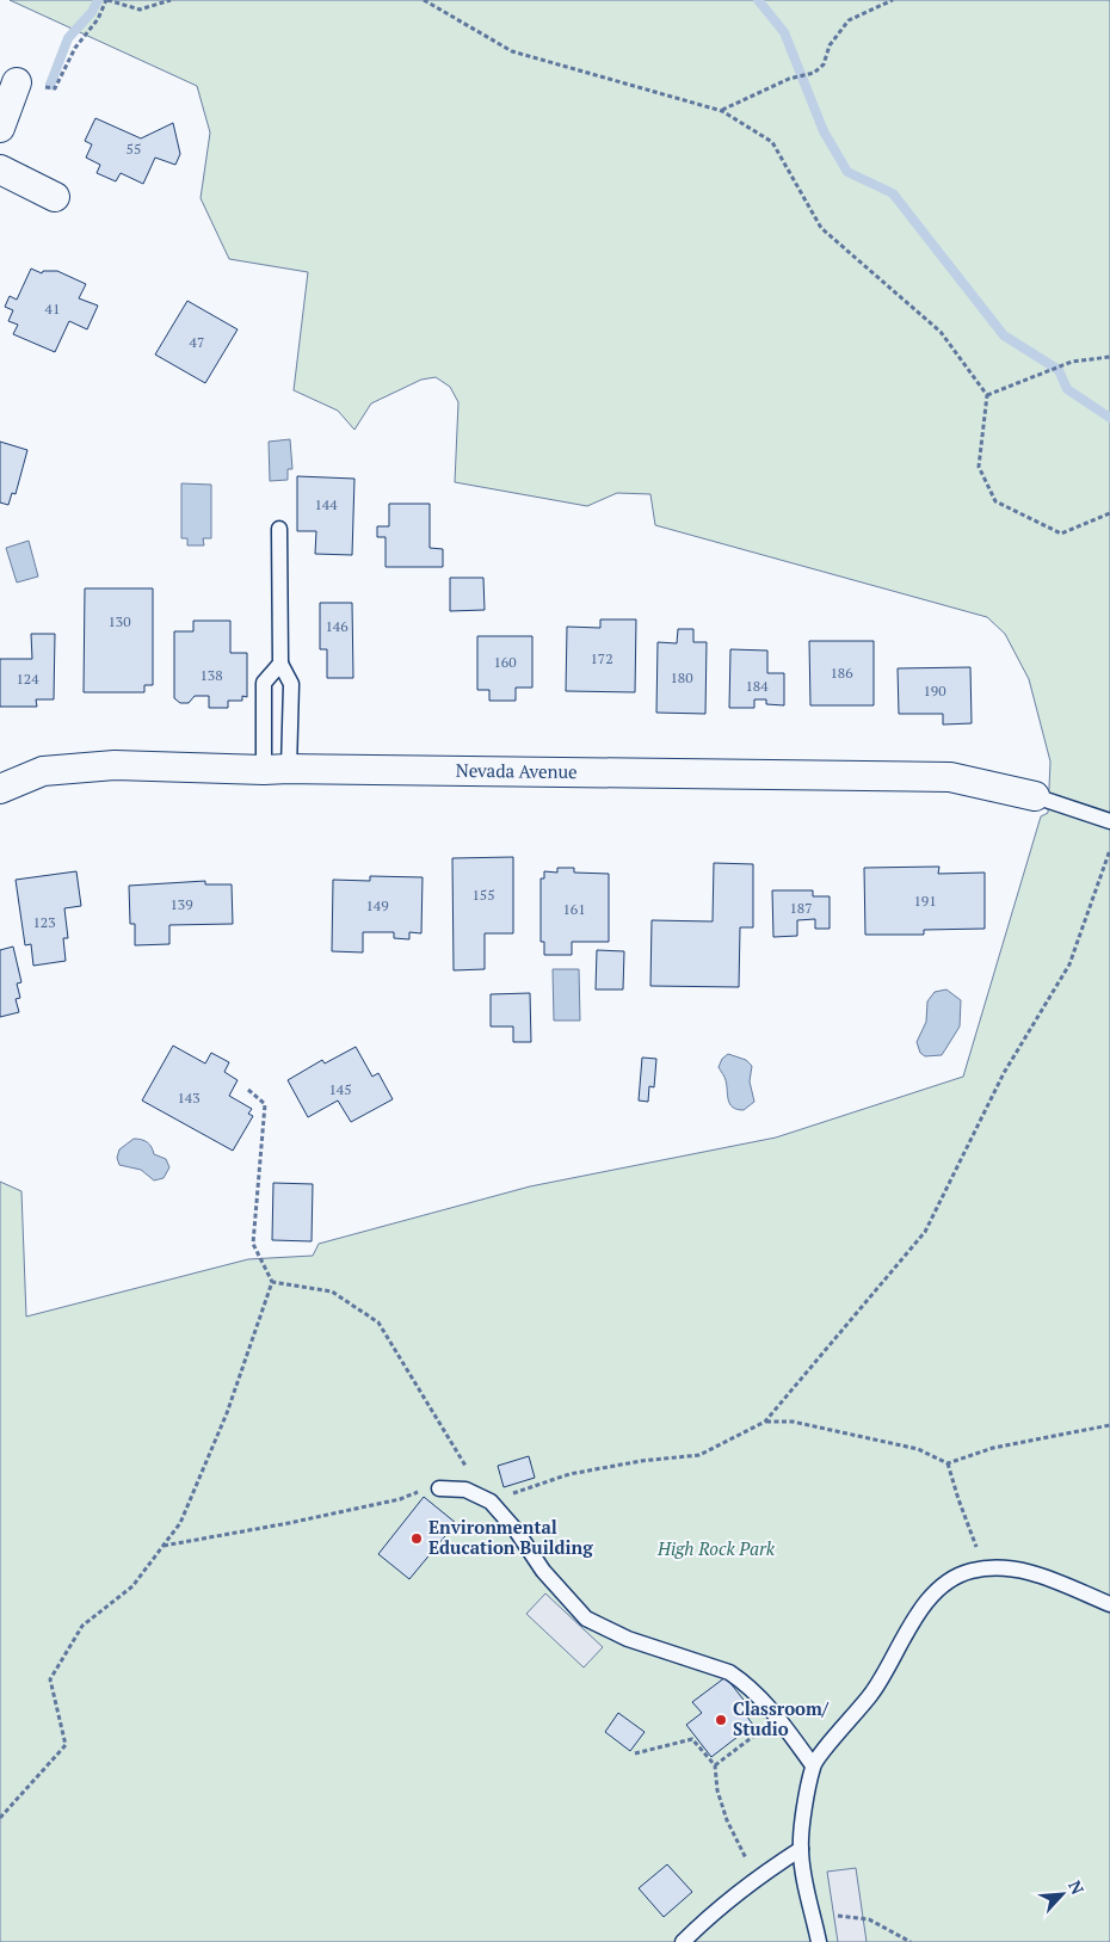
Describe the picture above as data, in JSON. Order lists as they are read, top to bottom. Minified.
{"streets":{"street":["Nevada Avenue"]},"parks":["High Rock Park"],"places":["Environmental Education Building","Classroom/ Studio"],"house_numbers":["55","41","47","144","130","146","172","160","186","138","180","124","184","190","155","191","139","149","187","161","123","145","143"],"north":"top right"}
